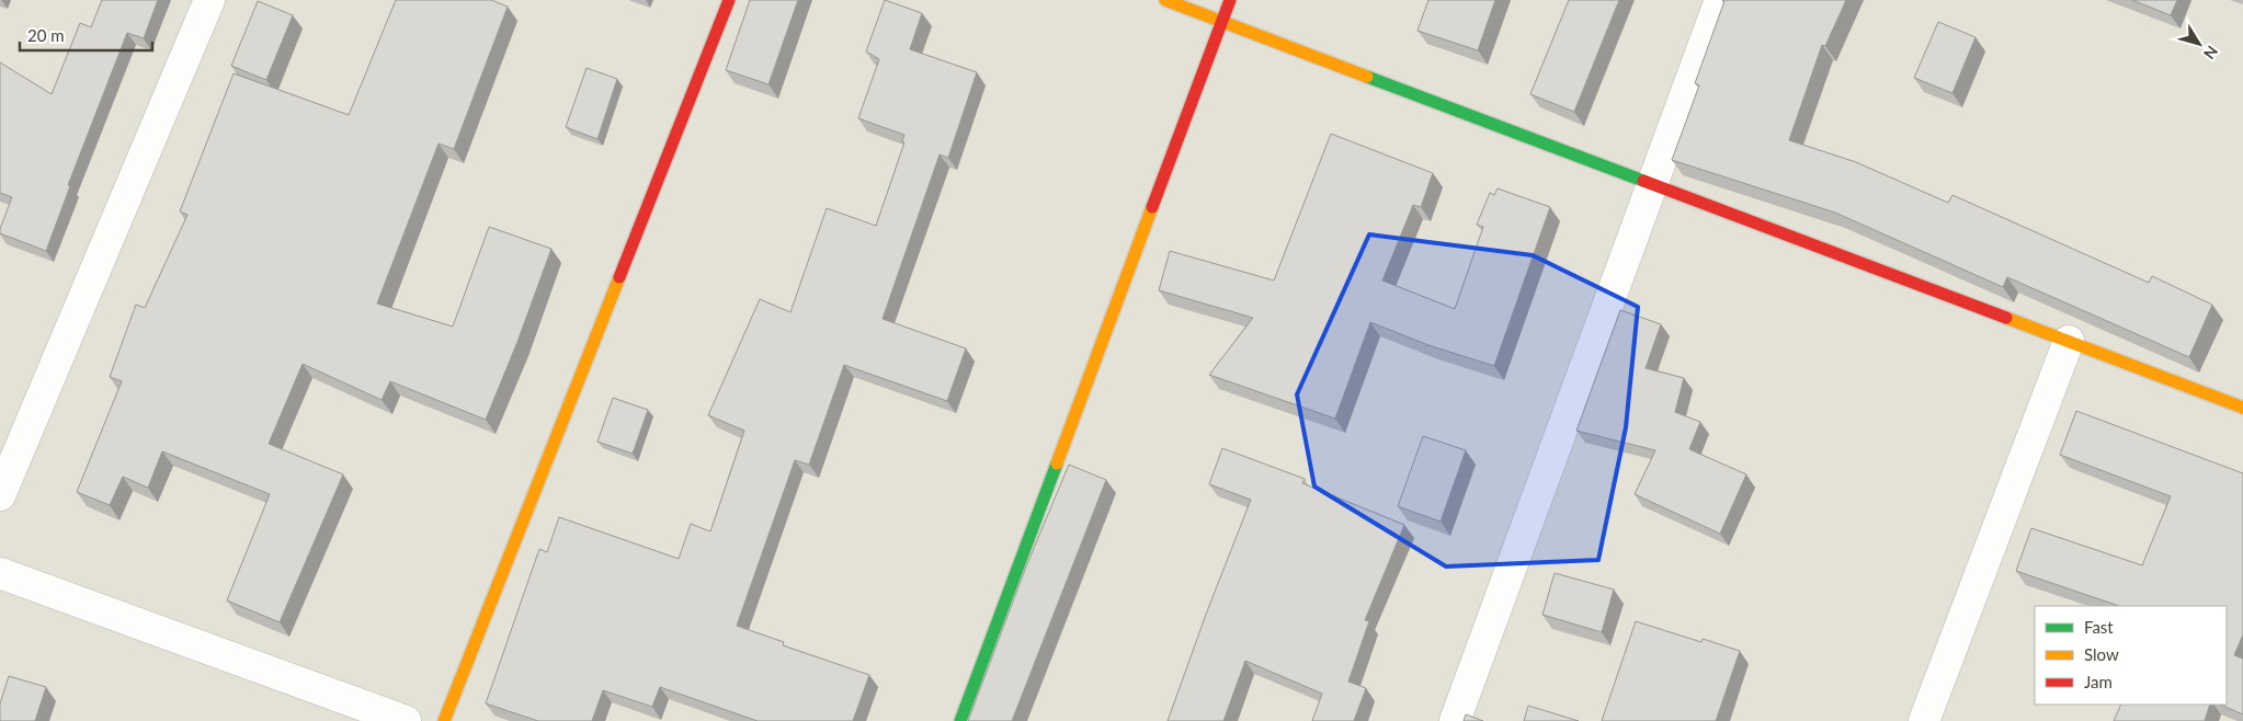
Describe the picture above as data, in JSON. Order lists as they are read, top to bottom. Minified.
{"legend":["Fast","Slow","Jam"],"scale_bar":"20 m","north":"bottom right"}
